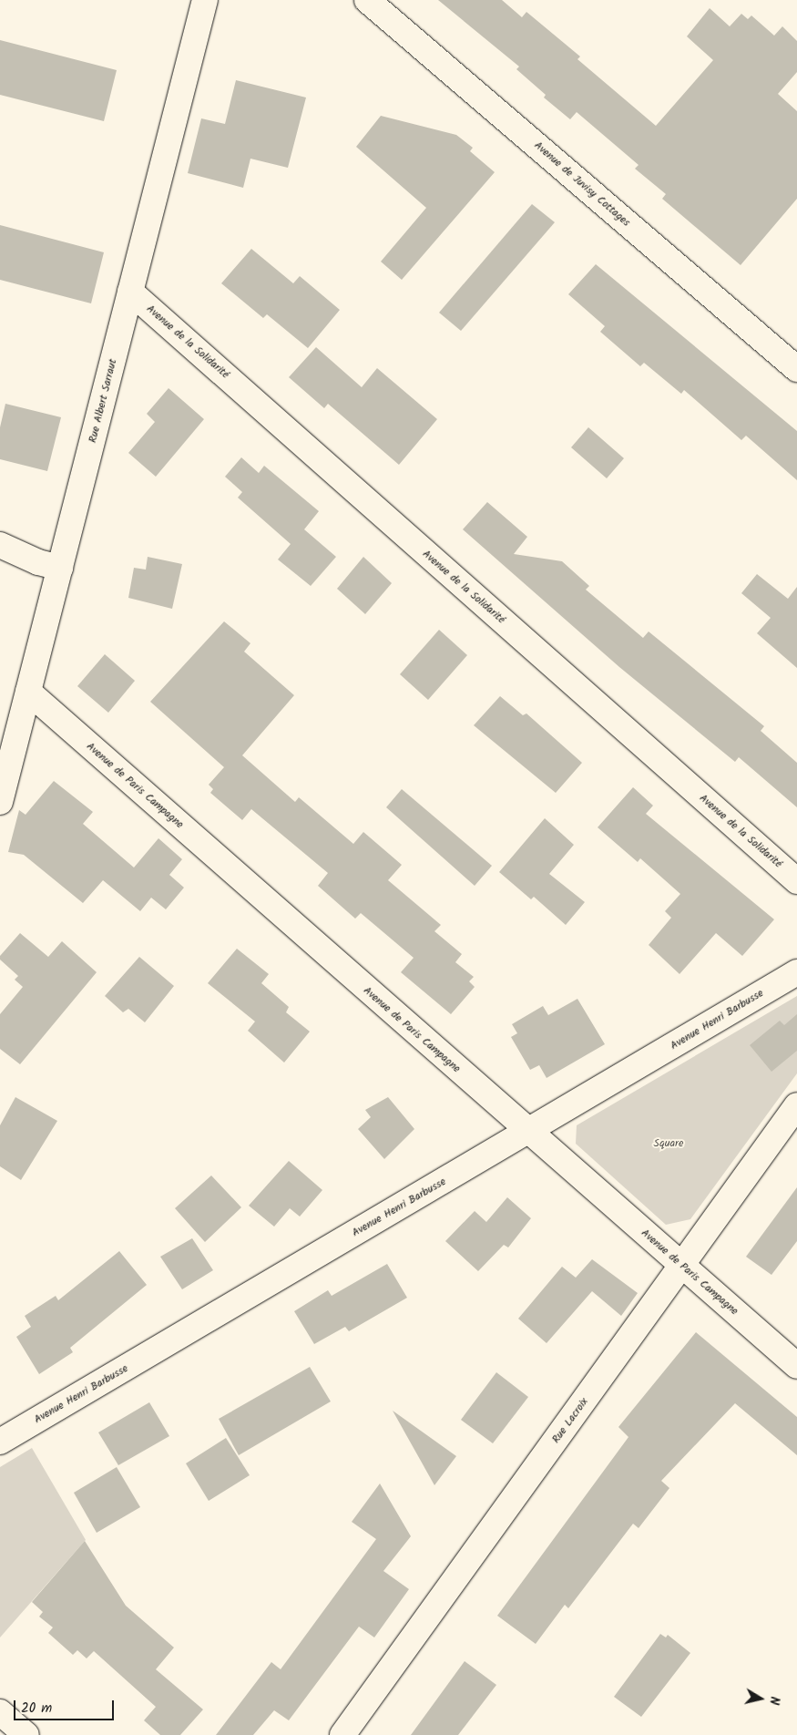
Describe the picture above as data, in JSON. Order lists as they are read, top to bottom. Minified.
{"streets":{"street":["Avenue de Juvisy Cottages","Avenue de la Solidarité","Rue Albert Sarraut","Avenue de Paris Campagne","Avenue Henri Barbusse","Rue Lacroix"]},"crossings":[["Avenue de la Solidarité","Rue Albert Sarraut"],["Rue Albert Sarraut","Avenue de Paris Campagne"],["Avenue de Paris Campagne","Avenue Henri Barbusse"],["Avenue de Paris Campagne","Rue Lacroix"]],"parks":["Square"],"scale_bar":"20 m","north":"right"}
